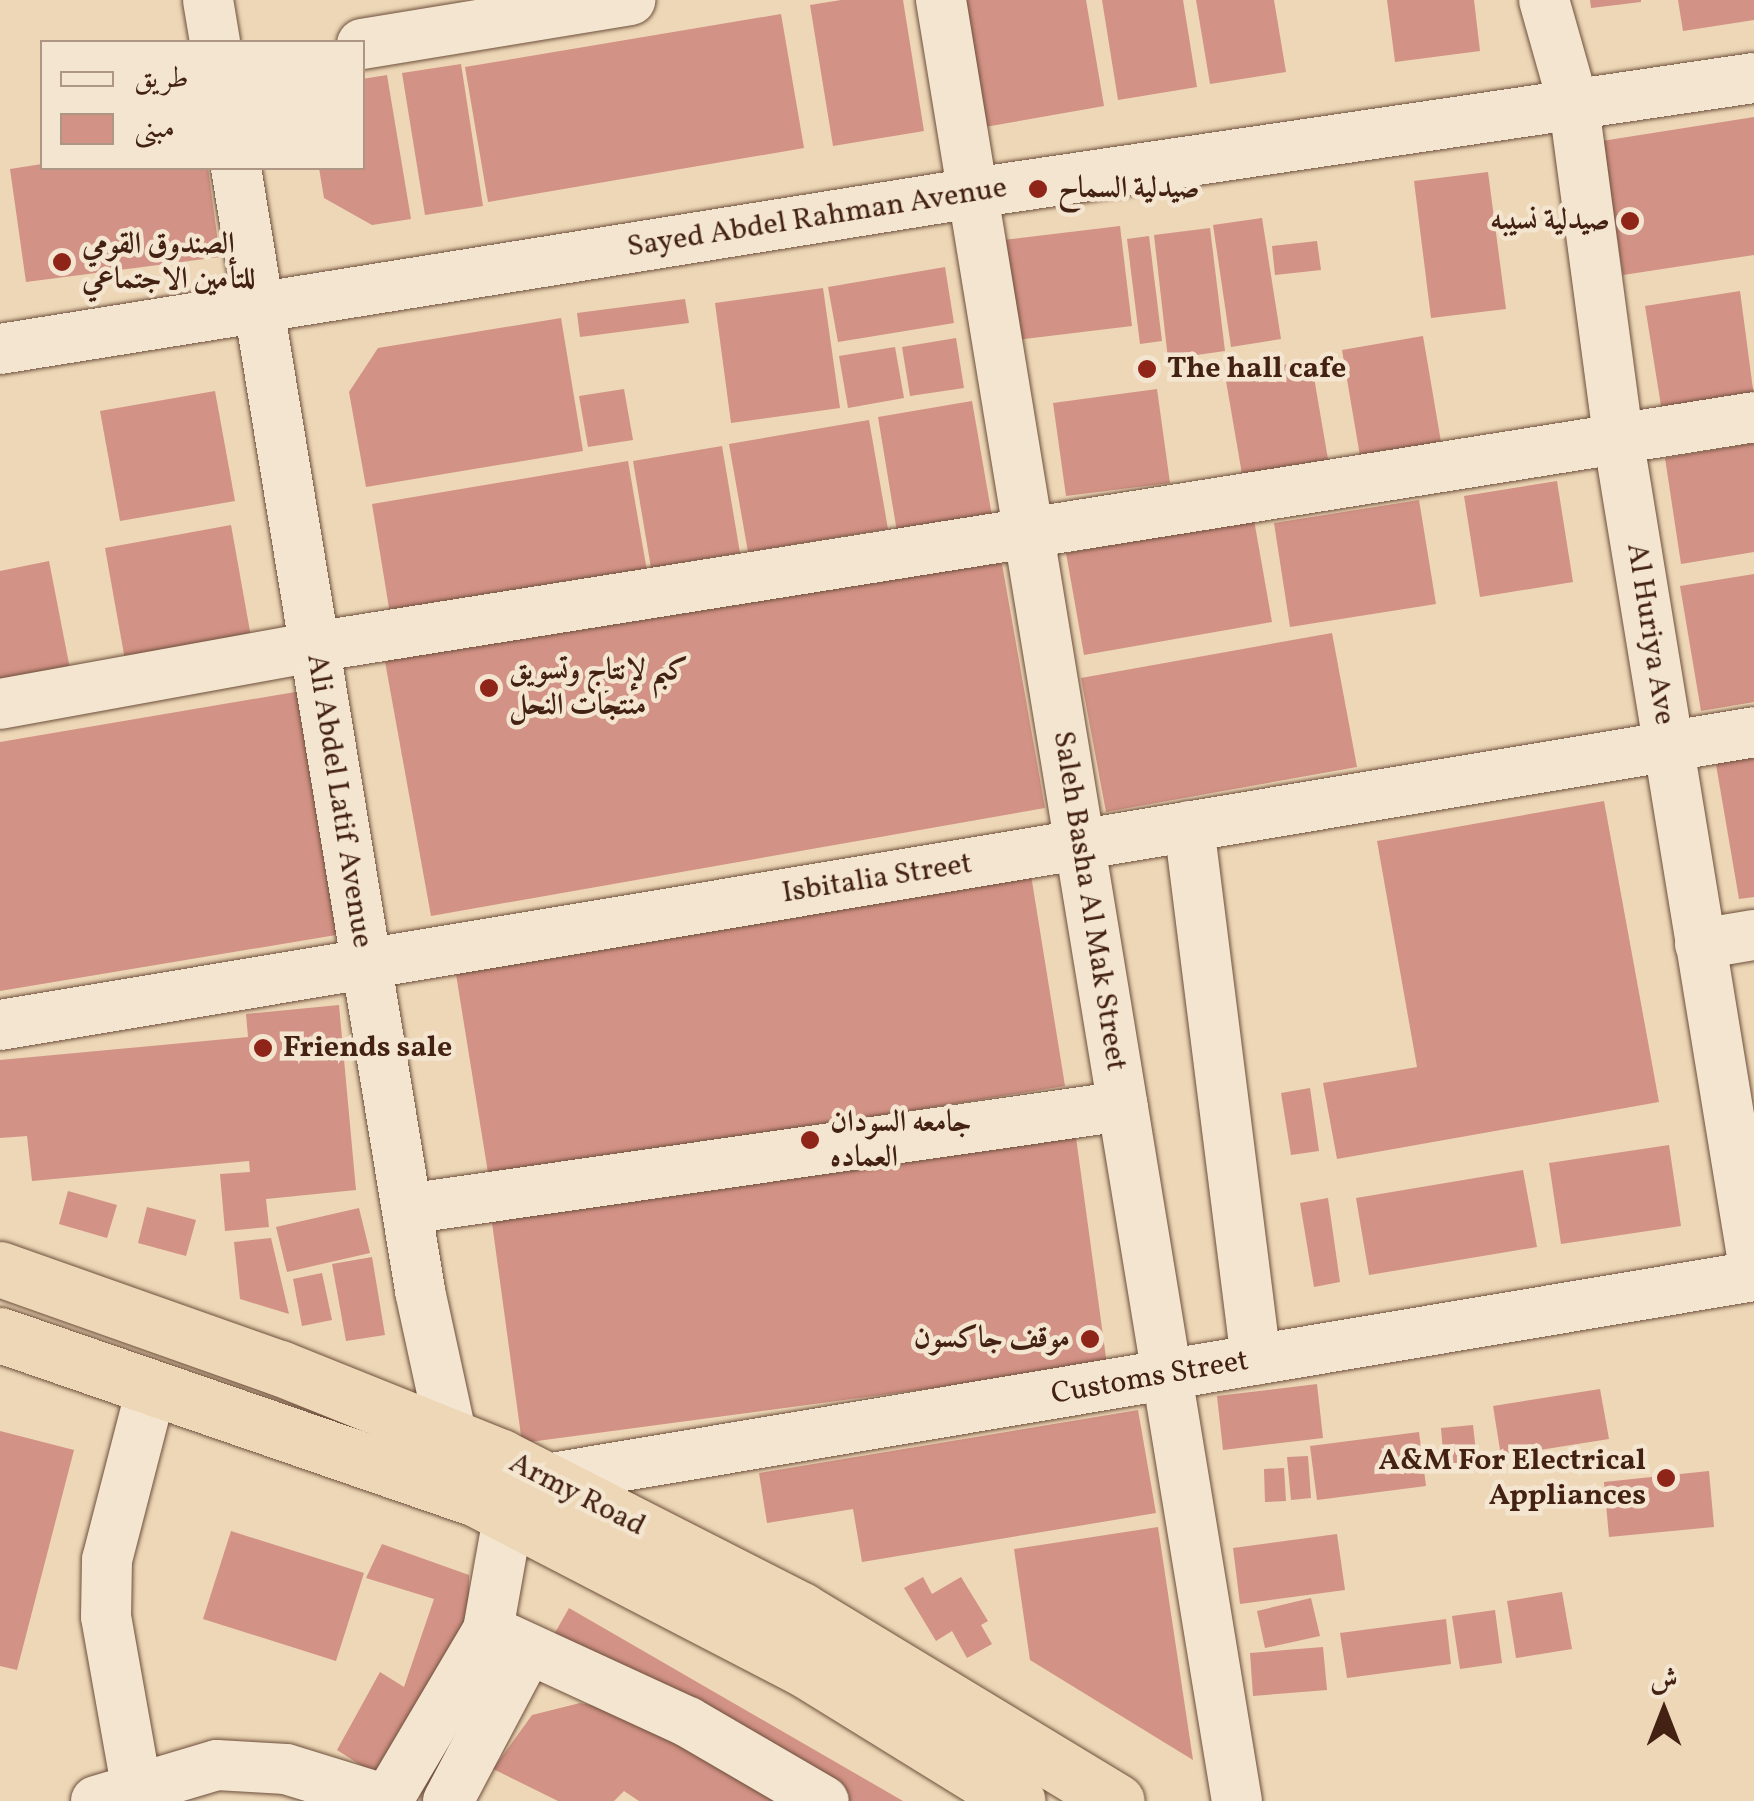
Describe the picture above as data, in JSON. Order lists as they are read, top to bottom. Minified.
{"streets":{"highway":["Army Road"],"street":["Sayed Abdel Rahman Avenue","Al Huriya Ave","Ali Abdel Latif Avenue","Isbitalia Street","Saleh Basha Al Mak Street","Customs Street"]},"crossings":[["Sayed Abdel Rahman Avenue","Al Huriya Ave"],["Sayed Abdel Rahman Avenue","Ali Abdel Latif Avenue"],["Sayed Abdel Rahman Avenue","Saleh Basha Al Mak Street"],["Al Huriya Ave","Isbitalia Street"],["Al Huriya Ave","Customs Street"],["Ali Abdel Latif Avenue","Isbitalia Street"],["Ali Abdel Latif Avenue","Army Road"],["Isbitalia Street","Saleh Basha Al Mak Street"],["Saleh Basha Al Mak Street","Customs Street"],["Customs Street","Army Road"]],"places":["صيدلية السماح","صيدلية نسيبه","الصندوق القومي للتأمين الاجتماعي","The hall cafe","كبم لإنتاج وتسويق منتجات النحل","Friends sale","جامعه السودان العماده","موقف جاكسون","A&M For Electrical Appliances"],"legend":["طريق","مبنى"],"north":"top"}
